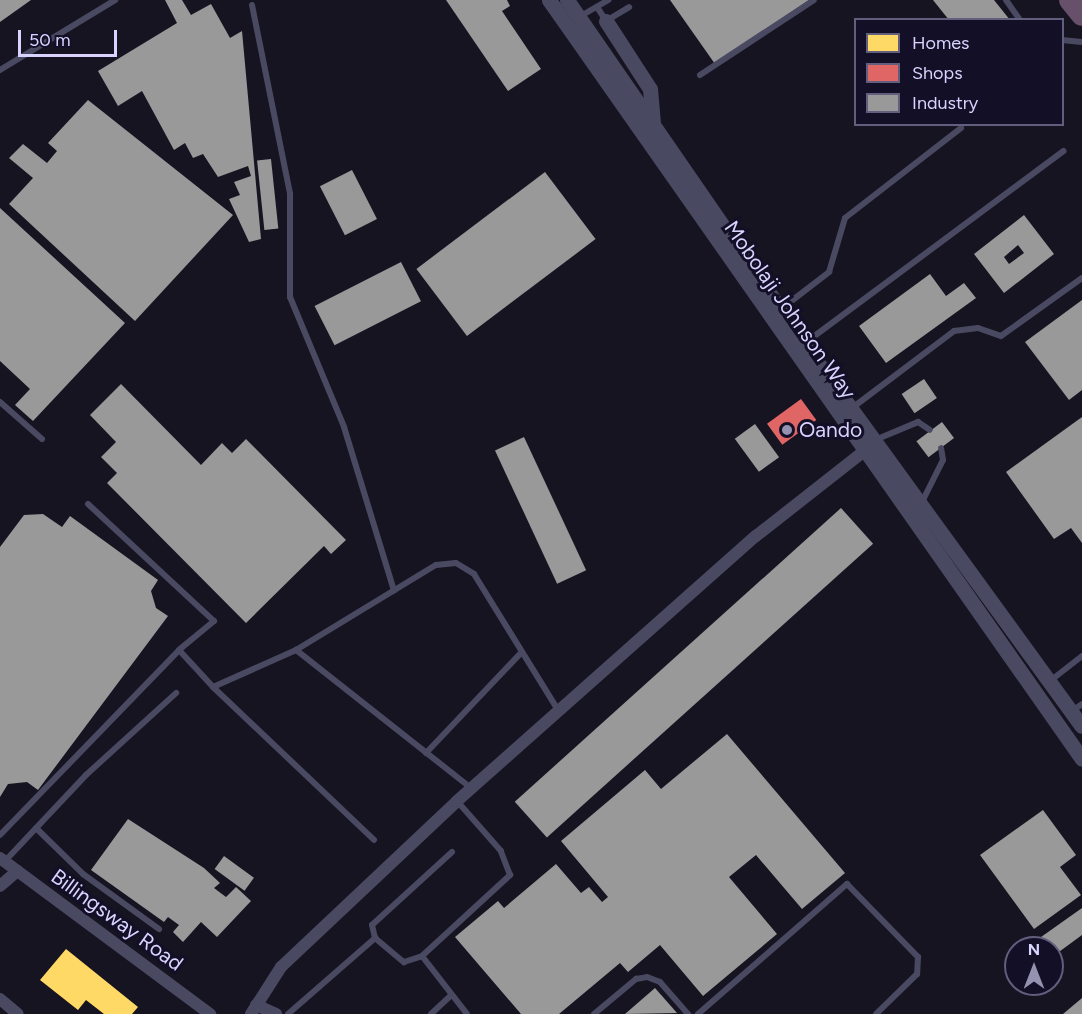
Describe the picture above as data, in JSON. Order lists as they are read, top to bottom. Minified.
{"streets":{"street":["Mobolaji Johnson Way","Billingsway Road"]},"places":["Oando"],"legend":["Homes","Shops","Industry"],"scale_bar":"50 m","north":"top"}
